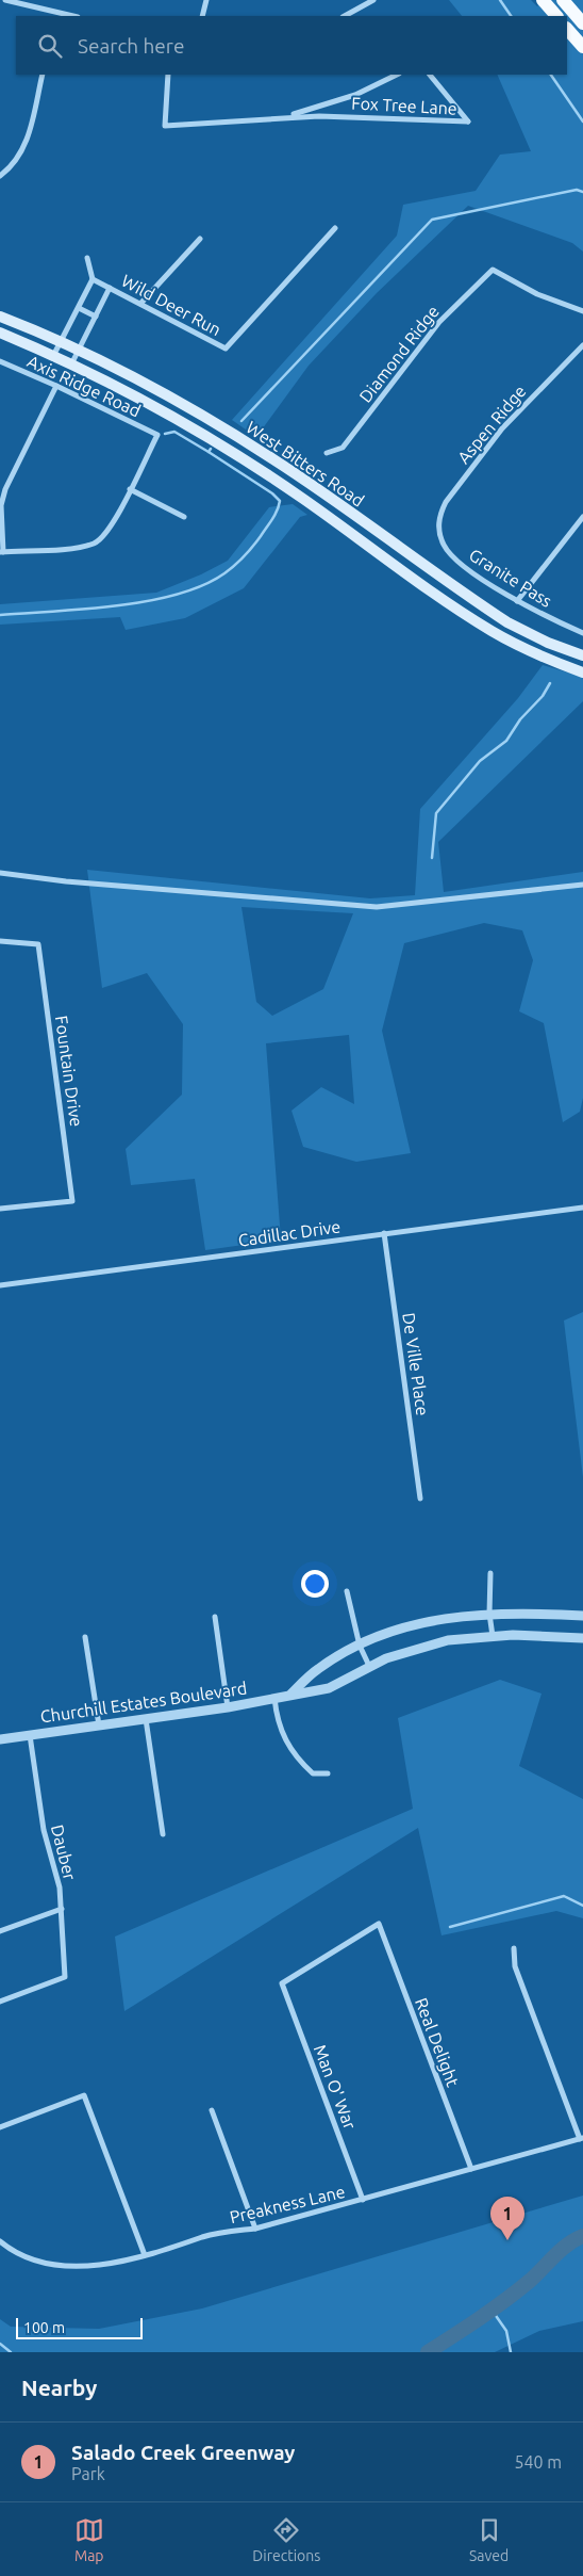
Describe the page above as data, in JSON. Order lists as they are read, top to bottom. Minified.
{"streets":{"main road":["West Bitters Road"],"street":["Fox Tree Lane","Wild Deer Run","Diamond Ridge","Axis Ridge Road","Aspen Ridge","Granite Pass","Fountain Drive","Cadillac Drive","De Ville Place","Churchill Estates Boulevard","Dauber","Real Delight","Man O' War","Preakness Lane"]},"crossings":[["Aspen Ridge","Granite Pass"],["Cadillac Drive","De Ville Place"],["Churchill Estates Boulevard","Dauber"],["Real Delight","Man O' War"],["Real Delight","Preakness Lane"],["Man O' War","Preakness Lane"]],"scale_bar":"100 m","page":{"search":"Search here","pins":"1","scale":"100 m","heading":"Nearby","list":[{"mark":"1","name":"Salado Creek Greenway","note":"Park","value":"540 m"}],"nav":["Map","Directions","Saved"]}}
